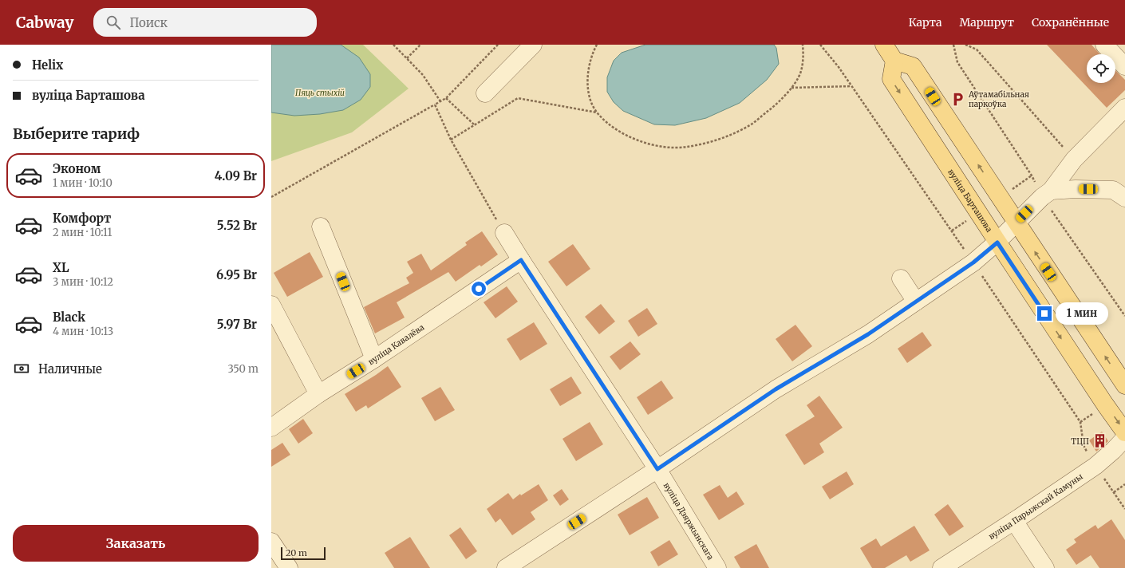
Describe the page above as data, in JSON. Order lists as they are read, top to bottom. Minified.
{"streets":{"main road":["вуліца Барташова"],"street":["вуліца Кавалёва","вуліца Парыжскай Камуны","вуліца Дзяржынскага"]},"crossings":[["вуліца Кавалёва","вуліца Дзяржынскага"]],"parks":["Пяць стыхій"],"places":{"parking":["Аўтамабільная паркоўка"],"building":["ТЦП"]},"scale_bar":"20 m","page":{"header":"Cabway","search":"Поиск","nav":["Карта","Маршрут","Сохранённые"],"banner":["Helix","вуліца Барташова"],"heading":"Выберите тариф","list":[{"name":"Эконом","note":"1 мин · 10:10","value":"4.09 Br"},{"name":"Комфорт","note":"2 мин · 10:11","value":"5.52 Br"},{"name":"XL","note":"3 мин · 10:12","value":"6.95 Br"},{"name":"Black","note":"4 мин · 10:13","value":"5.97 Br"}],"bubble":"1 мин","pay":["Наличные","350 m"],"buttons":"Заказать","scale":"20 m"}}
